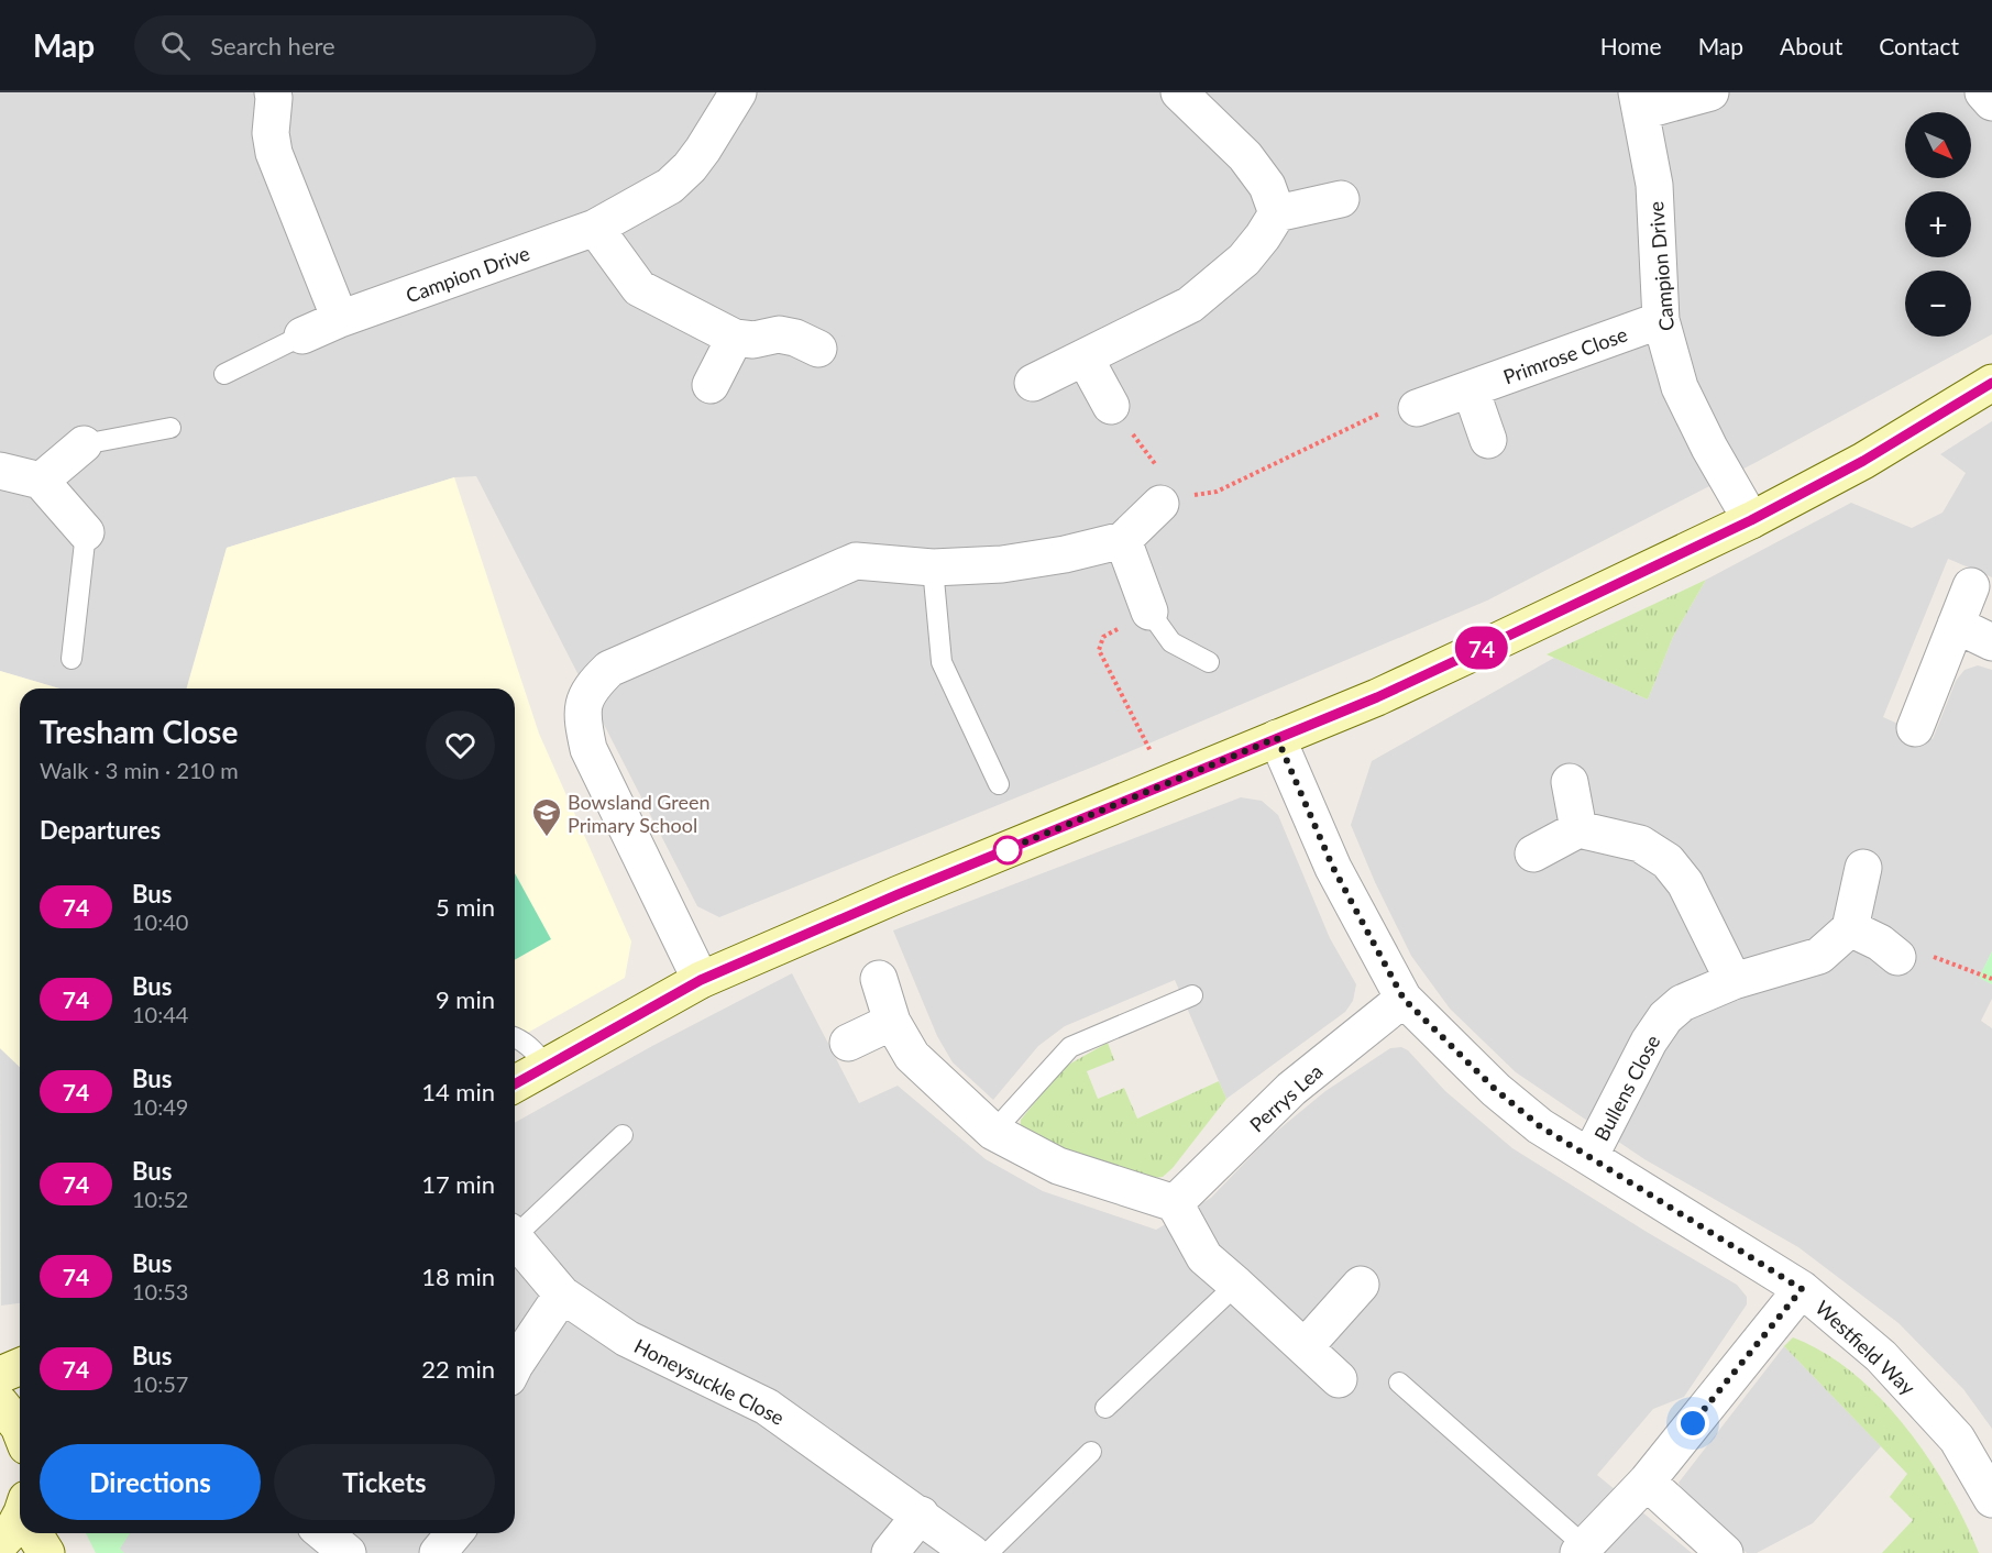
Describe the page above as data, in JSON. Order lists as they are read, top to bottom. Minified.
{"streets":{"street":["Campion Drive","Primrose Close","Bullens Close","Perrys Lea","Westfield Way","Honeysuckle Close"]},"crossings":[["Campion Drive","Primrose Close"],["Bullens Close","Westfield Way"],["Perrys Lea","Westfield Way"]],"places":{"school or university":["Bowsland Green Primary School"]},"lines":["bus line 74"],"north":"bottom right","page":{"header":"Map","search":"Search here","nav":["Home","Map","About","Contact"],"on_map":"74","map_buttons":["+","−"],"heading":[["Tresham Close","Walk · 3 min · 210 m"],"Departures"],"list":[{"mark":"74","name":"Bus","note":"10:40","value":"5 min"},{"mark":"74","name":"Bus","note":"10:44","value":"9 min"},{"mark":"74","name":"Bus","note":"10:49","value":"14 min"},{"mark":"74","name":"Bus","note":"10:52","value":"17 min"},{"mark":"74","name":"Bus","note":"10:53","value":"18 min"},{"mark":"74","name":"Bus","note":"10:57","value":"22 min"}],"buttons":["Directions","Tickets"]}}
